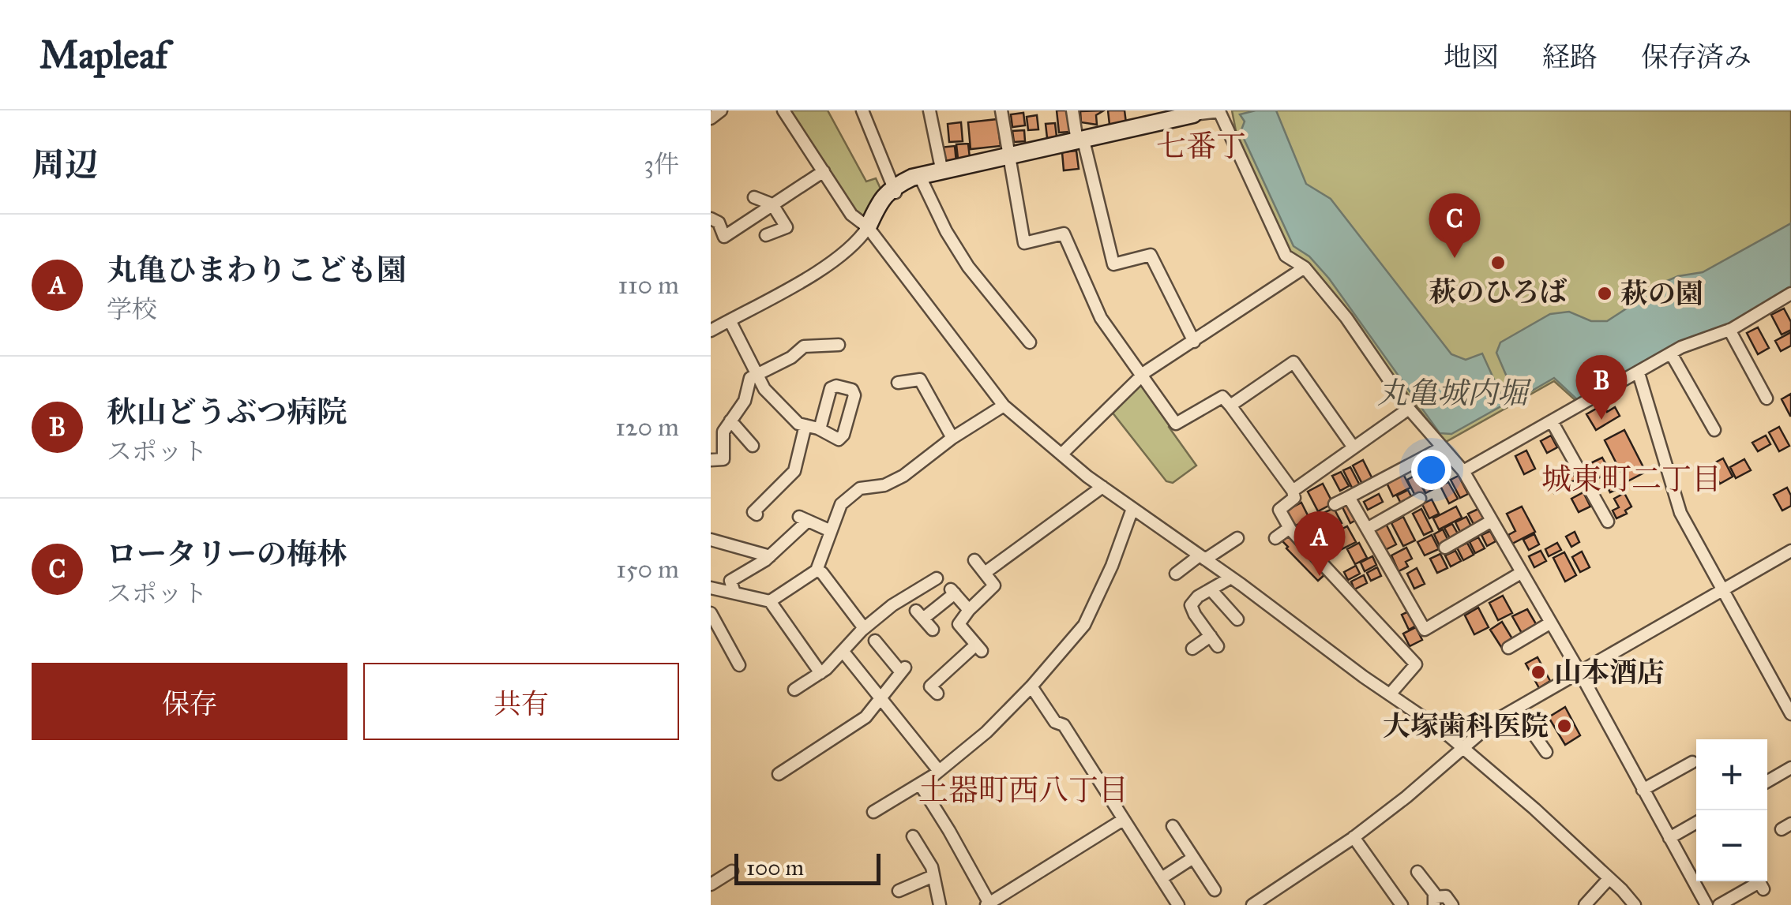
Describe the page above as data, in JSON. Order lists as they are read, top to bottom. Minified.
{"districts":["七番丁","城東町二丁目","土器町西八丁目"],"water":["丸亀城内堀"],"places":["萩のひろば","萩の園","山本酒店","大塚歯科医院"],"scale_bar":"100 m","page":{"header":"Mapleaf","nav":["地図","経路","保存済み"],"heading":["周辺","3件"],"pins":["C","B","A"],"list":[{"mark":"A","name":"丸亀ひまわりこども園","note":"学校","value":"110 m"},{"mark":"B","name":"秋山どうぶつ病院","note":"スポット","value":"120 m"},{"mark":"C","name":"ロータリーの梅林","note":"スポット","value":"150 m"}],"buttons":["保存","共有"],"map_buttons":["+","−"],"scale":"100 m"}}
